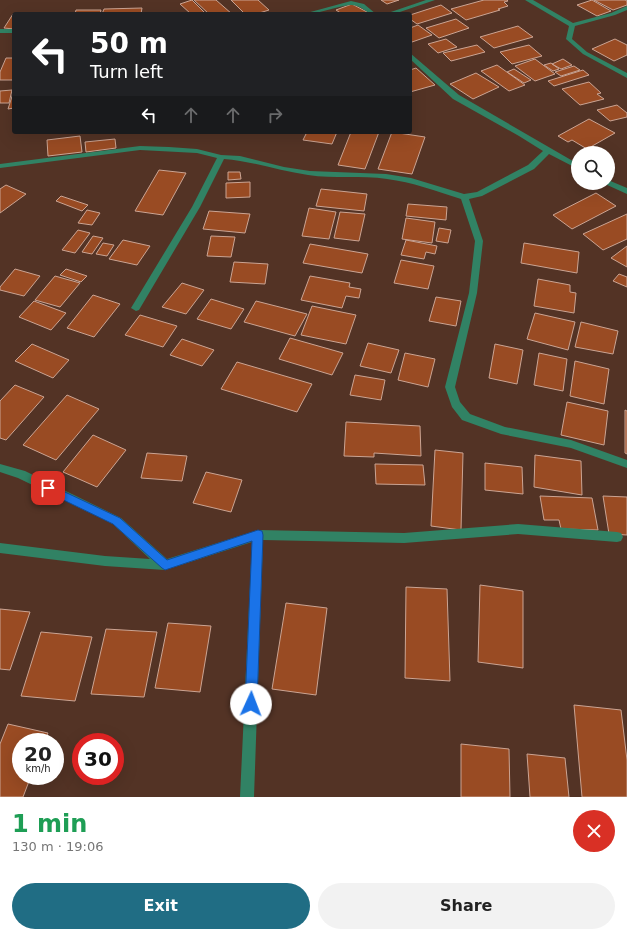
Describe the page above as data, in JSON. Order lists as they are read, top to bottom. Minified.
{"page":{"turn":["50 m","Turn left"],"speed":"20 km/h","limit":"30","heading":["1 min","130 m · 19:06"],"buttons":["Exit","Share"]}}
